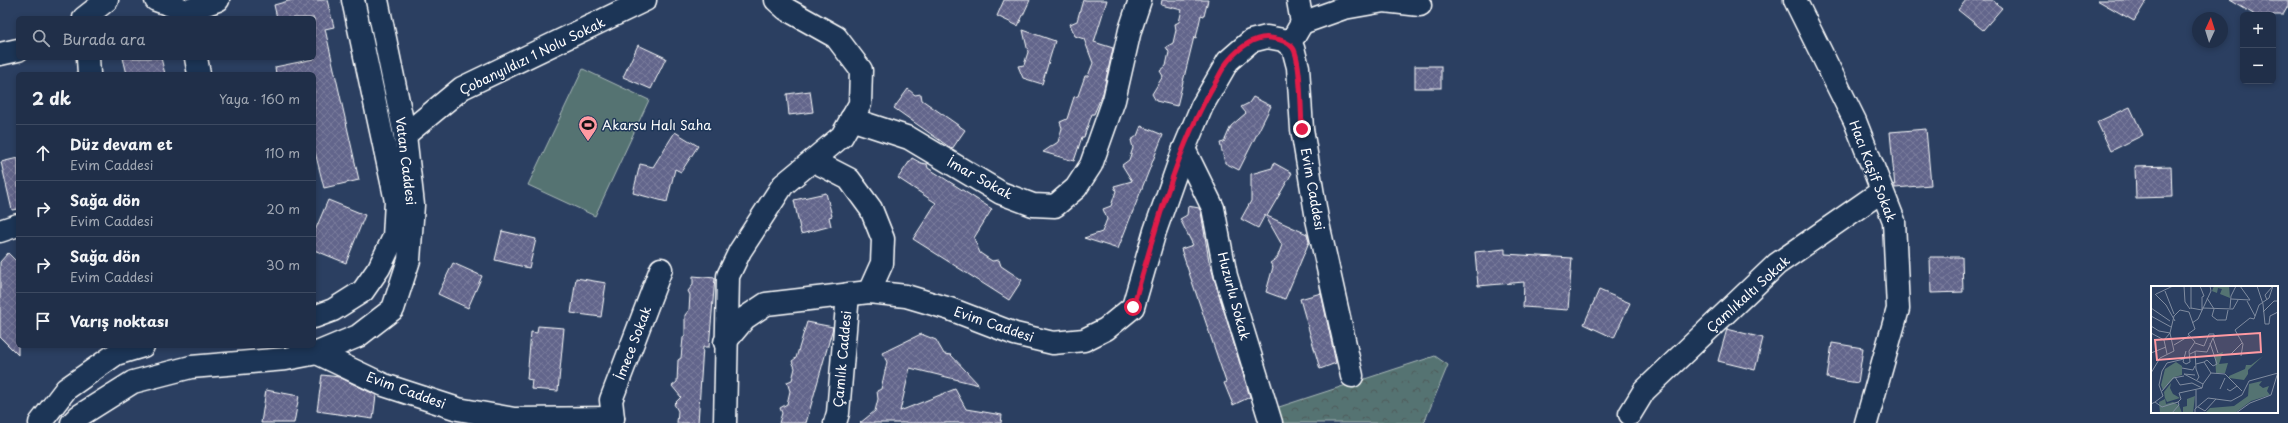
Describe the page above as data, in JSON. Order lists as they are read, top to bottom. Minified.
{"streets":{"street":["Çobanyıldızı 1 Nolu Sokak","Vatan Caddesi","Hacı Kaşif Sokak","İmar Sokak","Evim Caddesi","Çamlıkaltı Sokak","Huzurlu Sokak","İmece Sokak","Çamlık Caddesi"]},"crossings":[["Çobanyıldızı 1 Nolu Sokak","Vatan Caddesi"],["Vatan Caddesi","Evim Caddesi"],["Hacı Kaşif Sokak","Çamlıkaltı Sokak"],["Evim Caddesi","Huzurlu Sokak"],["Evim Caddesi","İmece Sokak"],["Evim Caddesi","Çamlık Caddesi"]],"places":{"sports":["Akarsu Halı Saha"]},"north":"top","page":{"map_buttons":["+","−"],"search":"Burada ara","heading":["2 dk","Yaya · 160 m"],"list":[["Düz devam et","Evim Caddesi","110 m"],["Sağa dön","Evim Caddesi","20 m"],["Sağa dön","Evim Caddesi","30 m"],"Varış noktası"]}}
